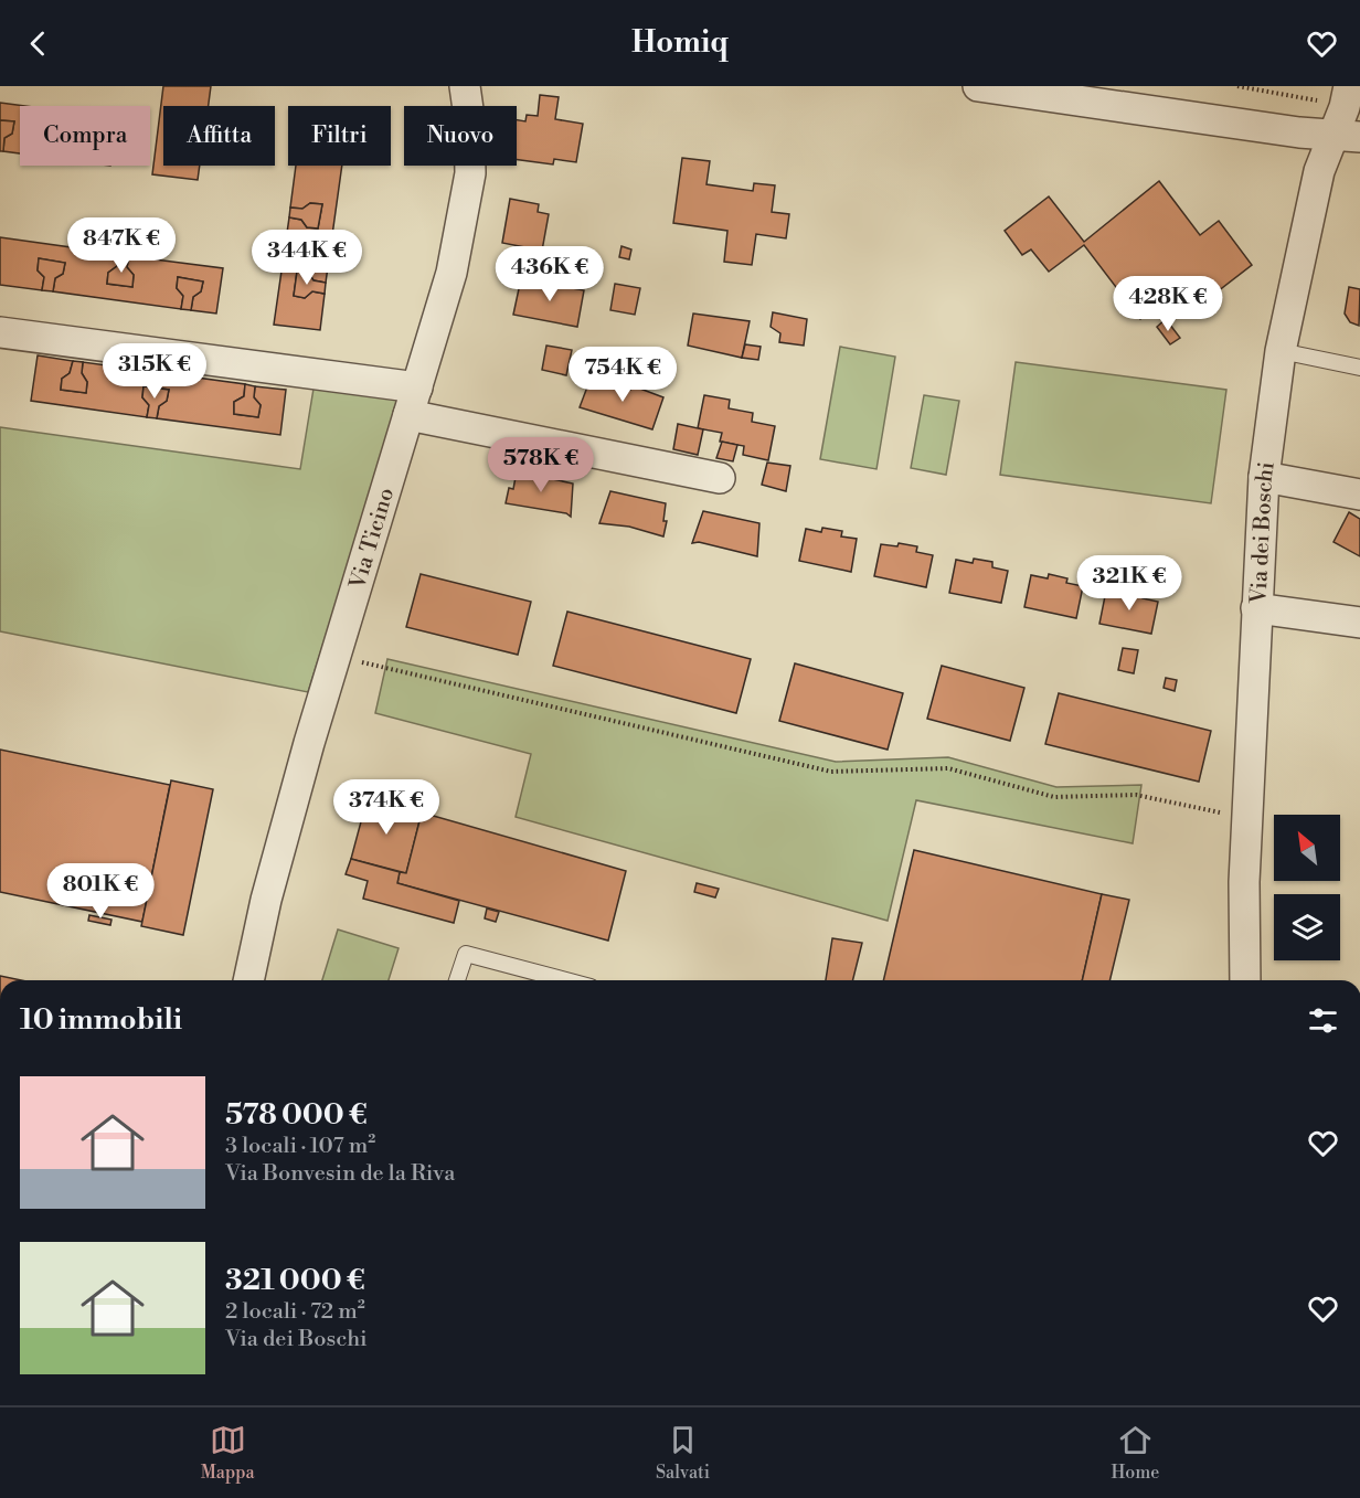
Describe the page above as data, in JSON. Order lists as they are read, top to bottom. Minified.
{"streets":{"street":["Via dei Boschi","Via Ticino"]},"north":"top left","page":{"header":"Homiq","chip":["Compra","Affitta","Filtri","Nuovo"],"price":["847K €","344K €","436K €","428K €","315K €","754K €","578K €","321K €","374K €","801K €"],"heading":"10 immobili","list":[{"name":"578 000 €","note":"3 locali · 107 m² · Via Bonvesin de la Riva"},{"name":"321 000 €","note":"2 locali · 72 m² · Via dei Boschi"}],"tabs":["Mappa","Salvati","Home"]}}
